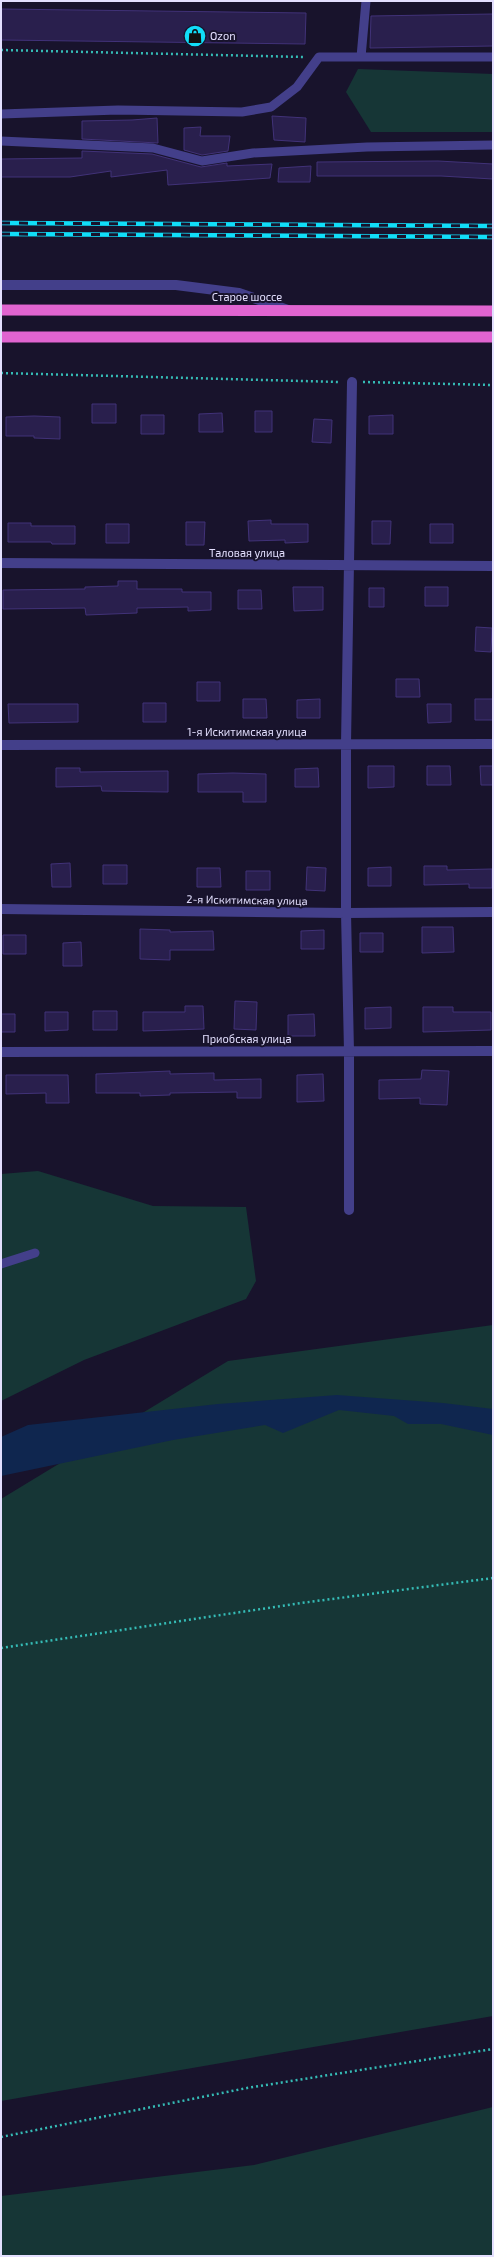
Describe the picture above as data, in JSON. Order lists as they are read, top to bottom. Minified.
{"streets":{"highway":["Старое шоссе"],"street":["Таловая улица","1-я Искитимская улица","2-я Искитимская улица","Приобская улица"]},"places":{"shop":["Ozon"]}}
